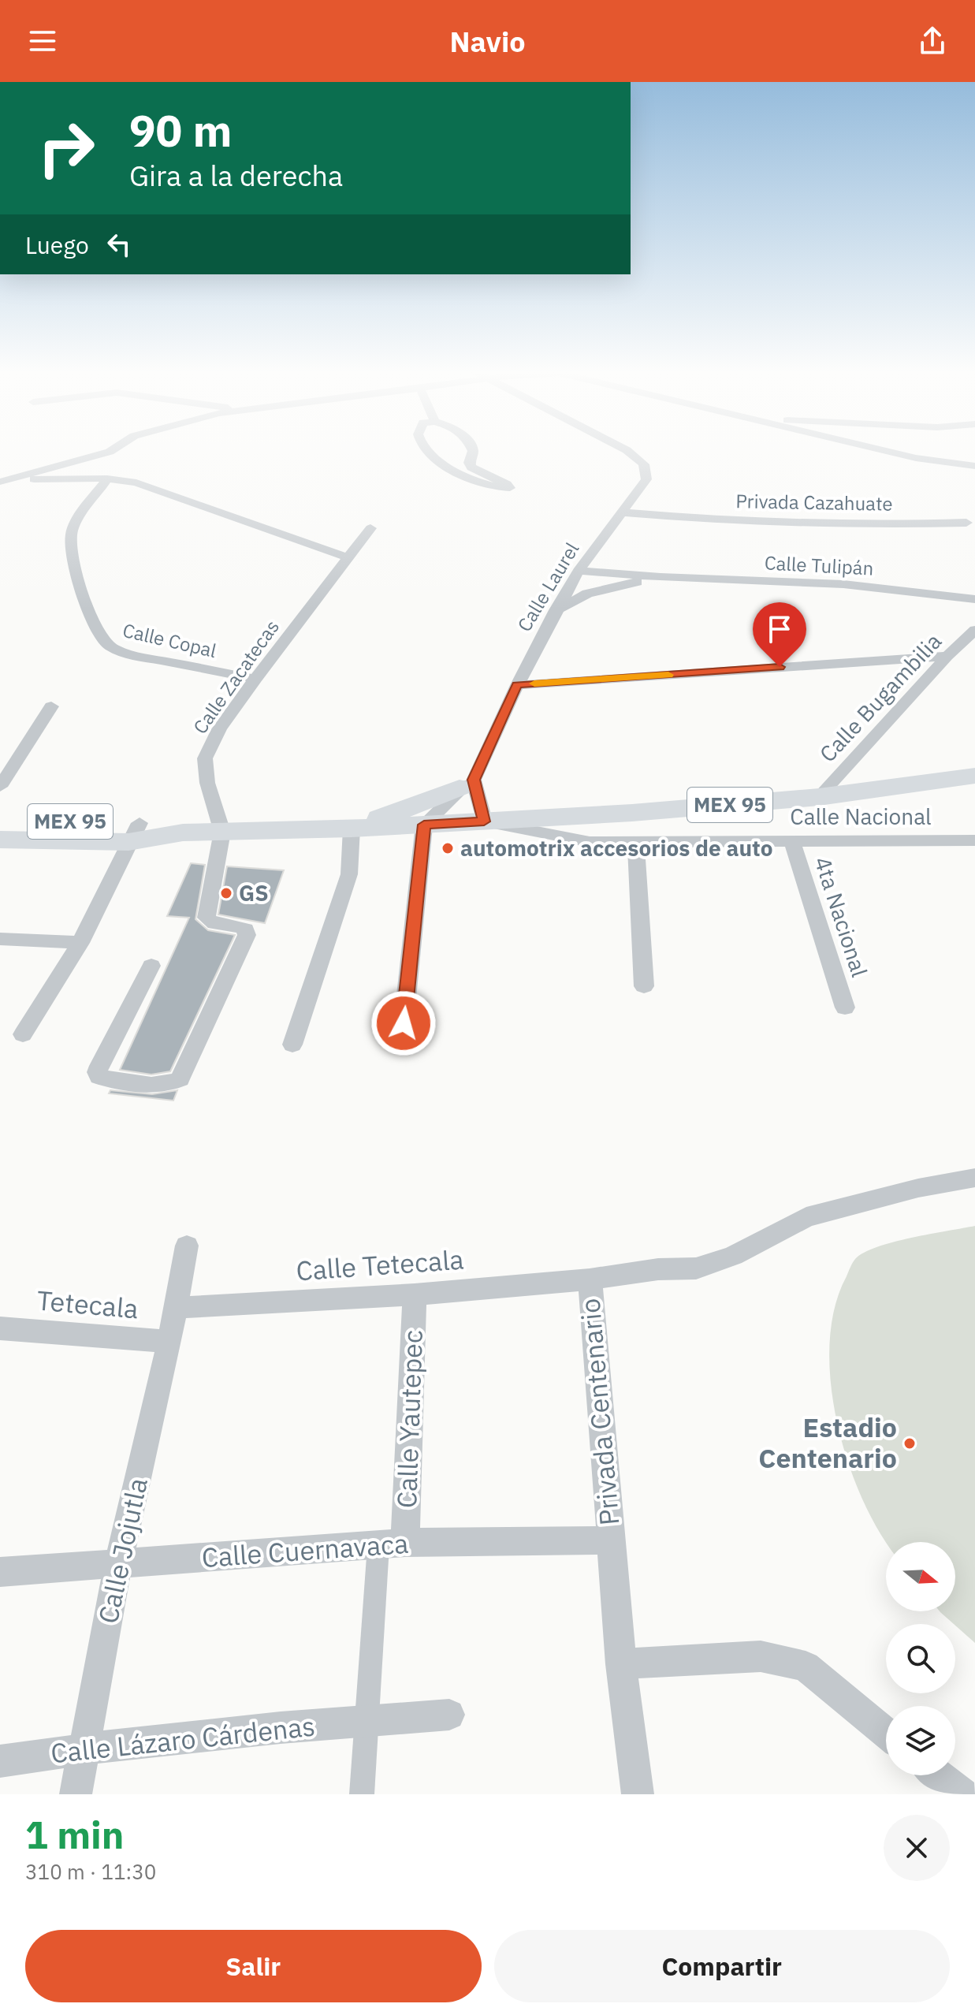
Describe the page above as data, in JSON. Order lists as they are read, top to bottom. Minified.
{"streets":{"main road":["MEX 95"],"street":["Privada Cazahuate","Calle Tulipán","Calle Laurel","Calle Copal","Calle Zacatecas","Calle Bugambilia","Calle Nacional","4ta Nacional","Calle Tetecala","Tetecala","Privada Centenario","Calle Yautepec","Calle Jojutla","Calle Cuernavaca","Calle Lázaro Cárdenas"]},"crossings":[["Privada Cazahuate","Calle Laurel"],["Calle Tulipán","Calle Laurel"],["Calle Laurel","MEX 95"],["Calle Copal","Calle Zacatecas"],["Calle Zacatecas","MEX 95"],["Calle Bugambilia","MEX 95"],["MEX 95","Calle Nacional"],["Calle Nacional","4ta Nacional"],["Calle Tetecala","Privada Centenario"],["Calle Tetecala","Calle Yautepec"],["Calle Tetecala","Calle Jojutla"],["Tetecala","Calle Jojutla"],["Privada Centenario","Calle Cuernavaca"],["Calle Yautepec","Calle Cuernavaca"],["Calle Jojutla","Calle Cuernavaca"],["Calle Jojutla","Calle Lázaro Cárdenas"]],"places":["automotrix accesorios de auto","GS","Estadio Centenario"],"north":"right","page":{"header":"Navio","turn":["90 m","Gira a la derecha"],"then":"Luego","heading":["1 min","310 m · 11:30"],"buttons":["Salir","Compartir"]}}
